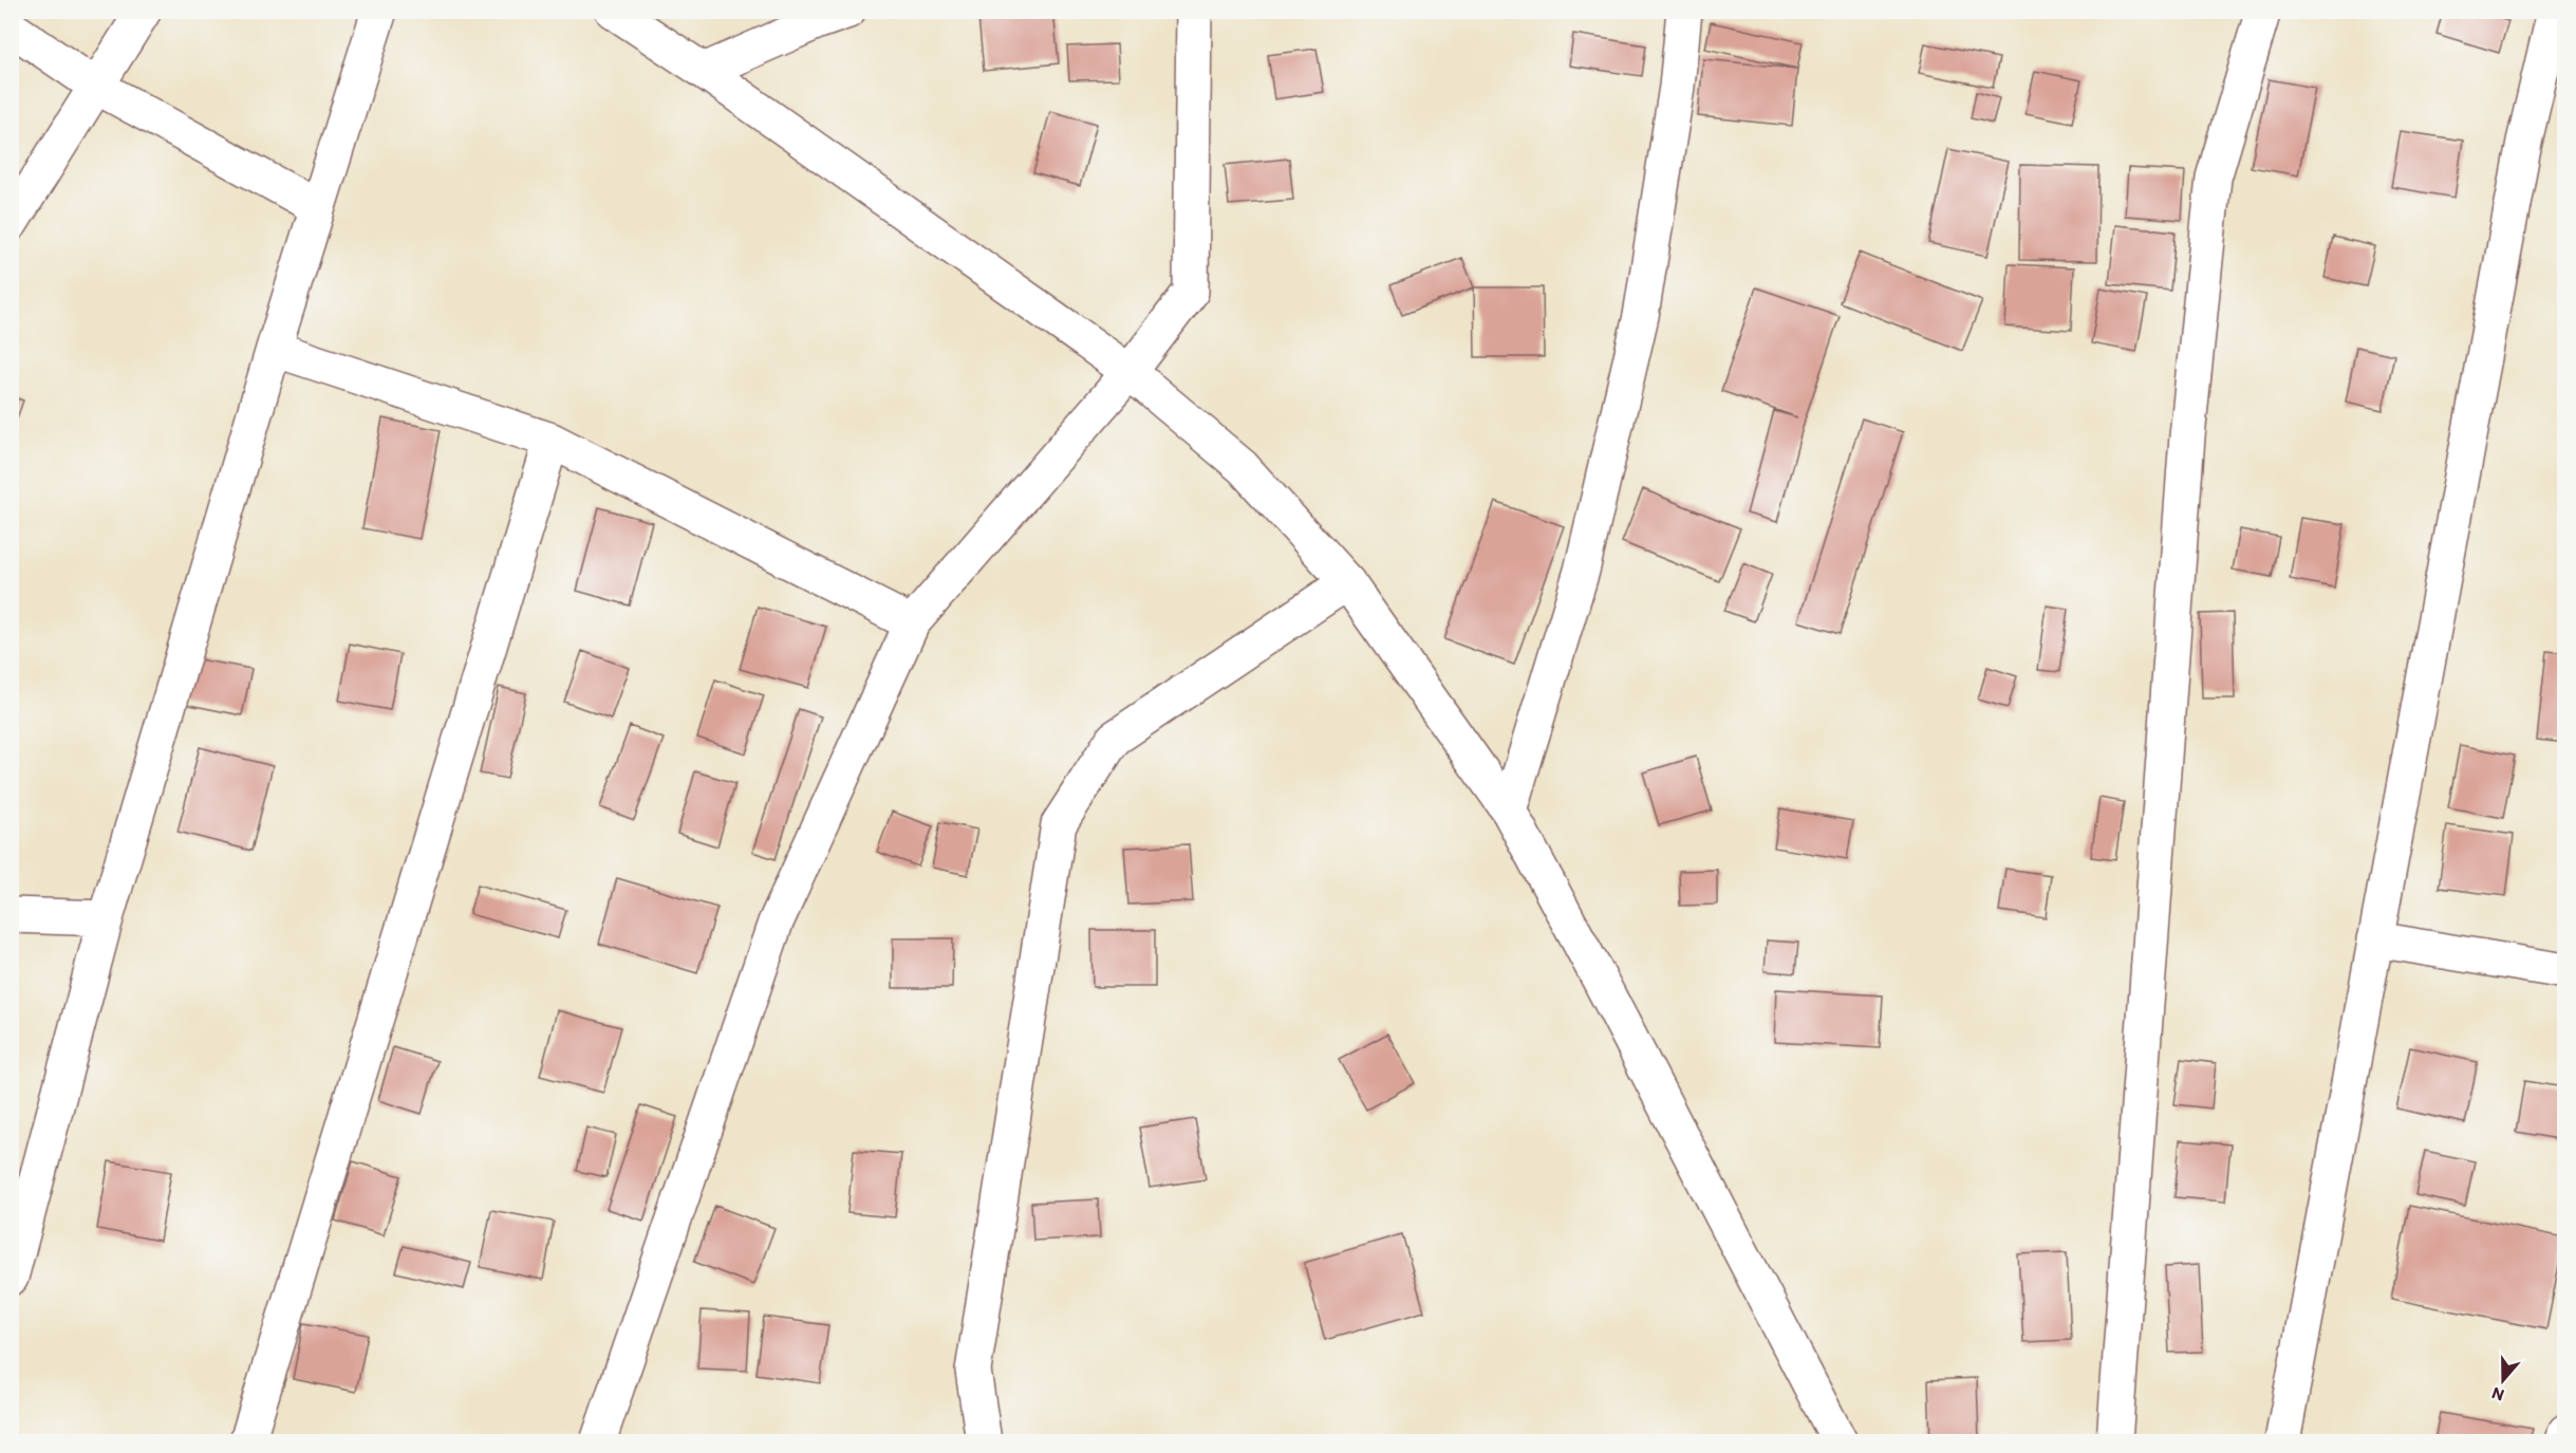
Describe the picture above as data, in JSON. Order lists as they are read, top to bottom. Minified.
{"north":"bottom"}
